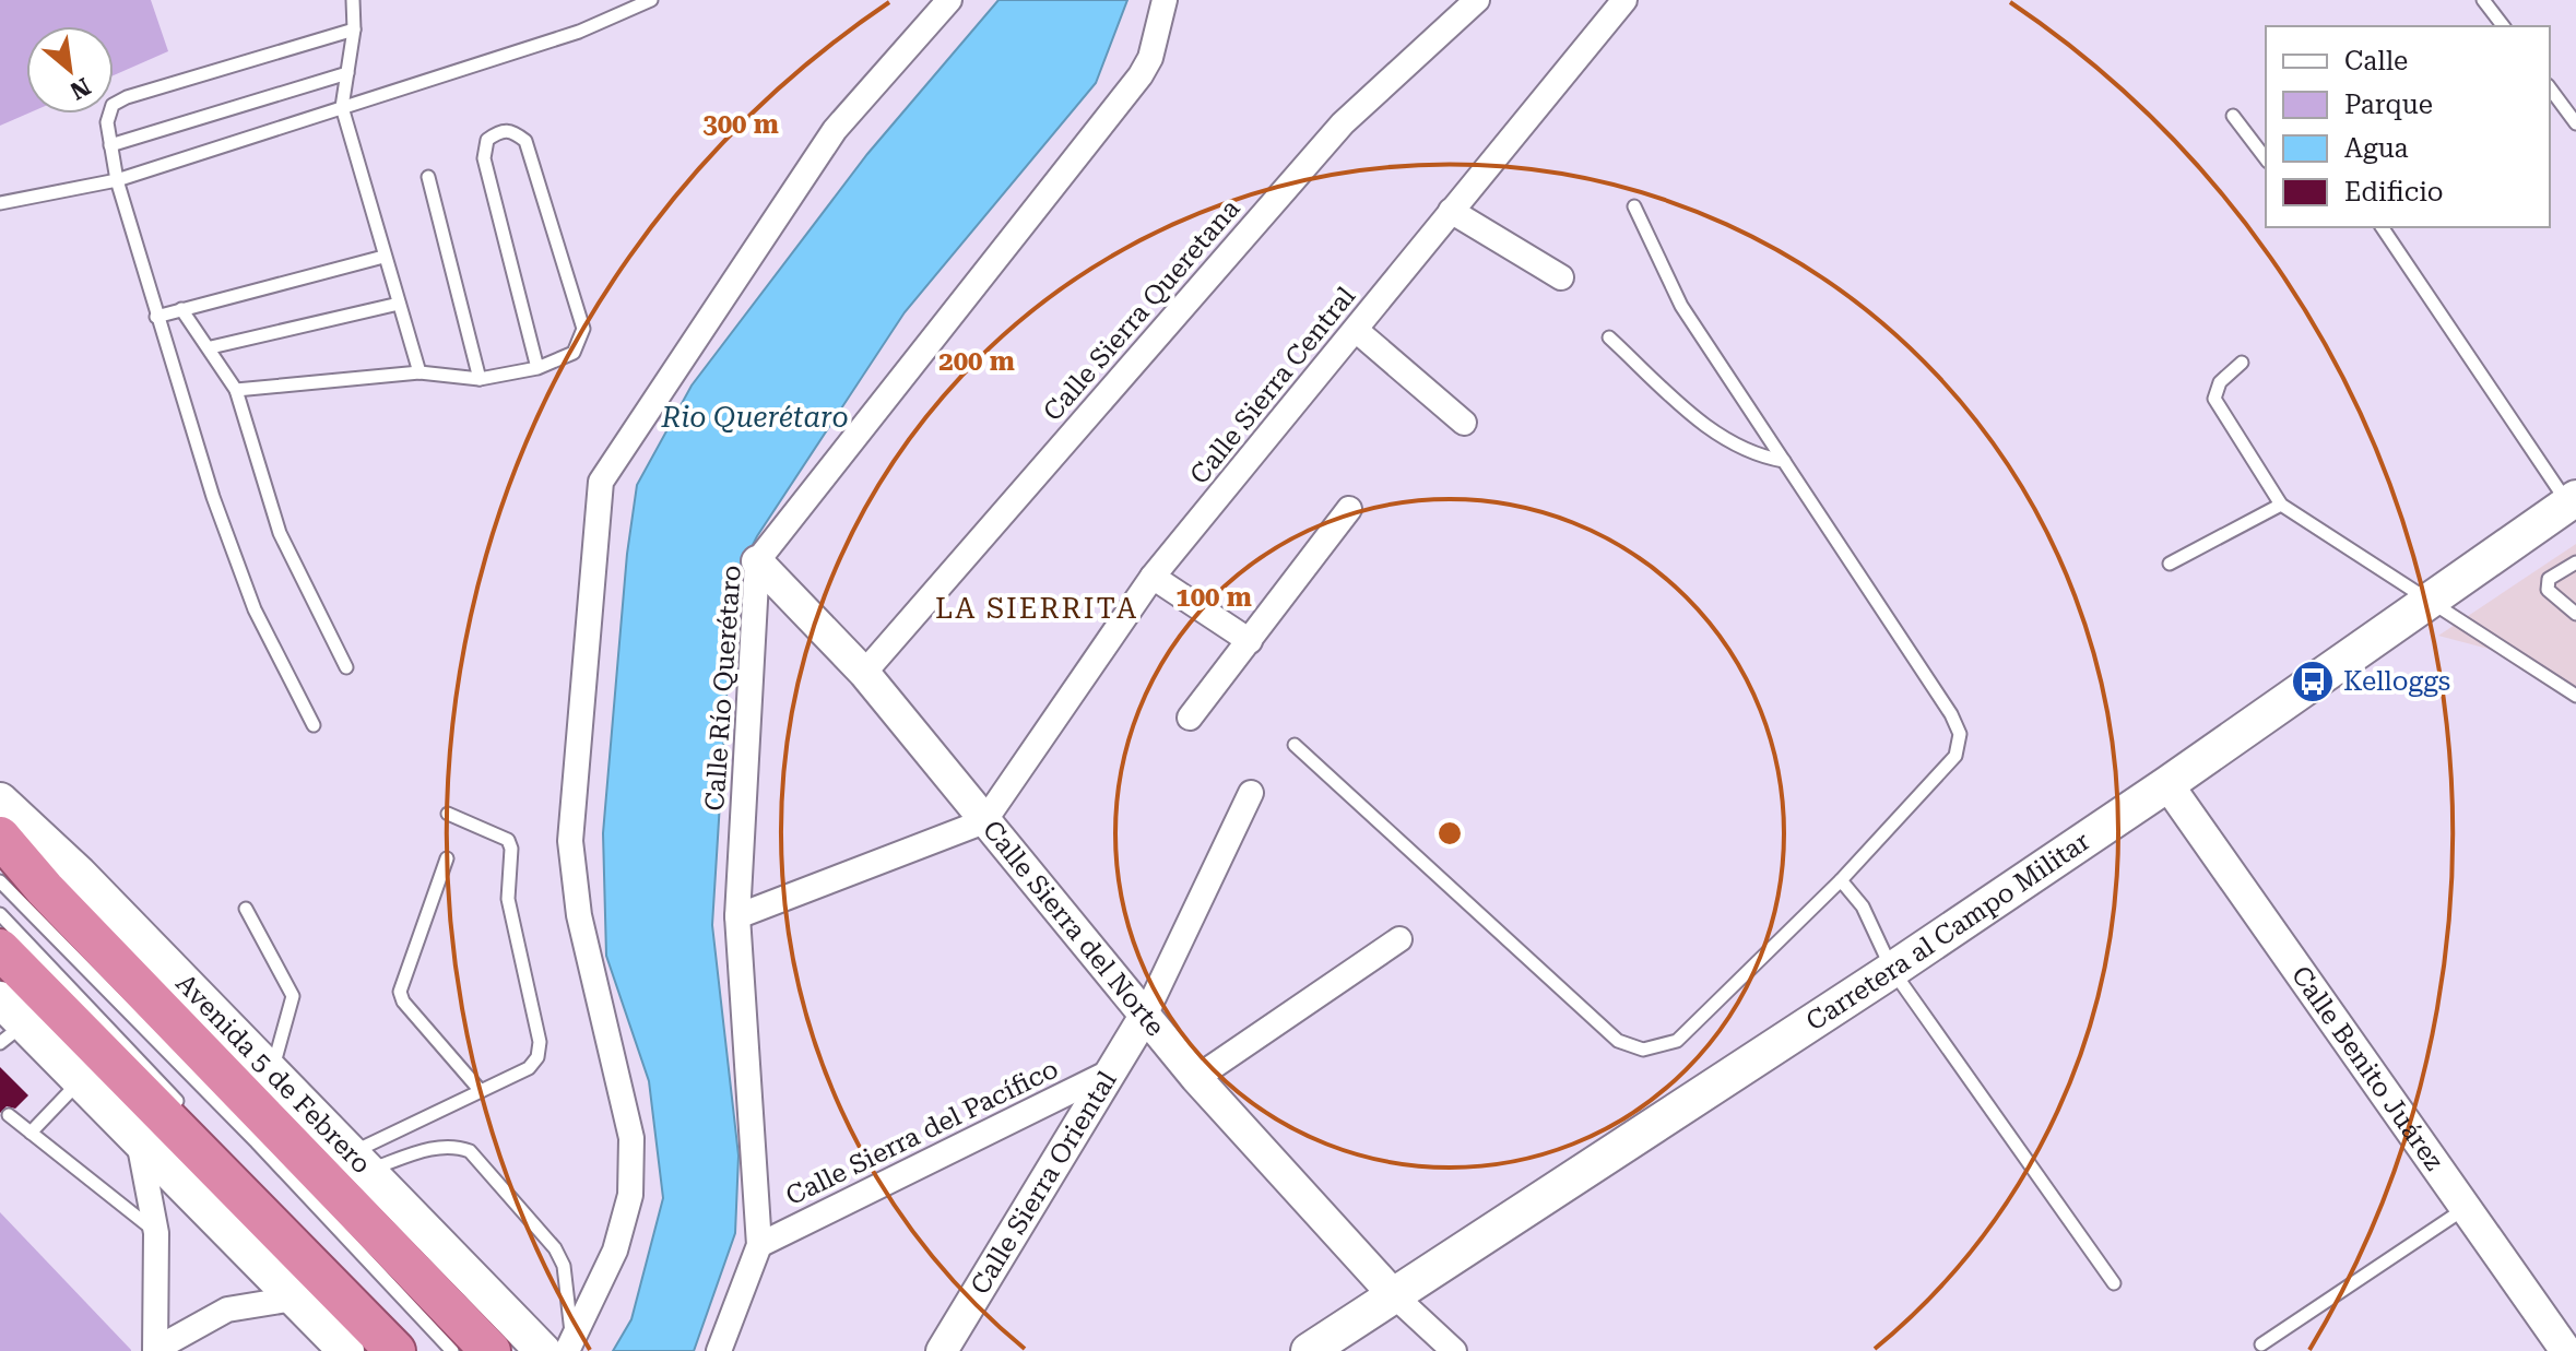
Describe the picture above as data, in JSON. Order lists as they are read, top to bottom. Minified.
{"streets":{"highway":["Avenida 5 de Febrero"],"main road":["Carretera al Campo Militar"],"street":["Calle Sierra Queretana","Calle Sierra Central","Calle Río Querétaro","Calle Sierra del Norte","Calle Benito Juárez","Calle Sierra del Pacífico","Calle Sierra Oriental"]},"crossings":[["Calle Sierra Queretana","Calle Sierra del Norte"],["Calle Sierra Central","Calle Sierra del Norte"],["Calle Río Querétaro","Calle Sierra del Norte"],["Calle Río Querétaro","Calle Sierra del Pacífico"],["Calle Sierra del Norte","Carretera al Campo Militar"],["Calle Sierra del Norte","Calle Sierra Oriental"],["Carretera al Campo Militar","Calle Benito Juárez"],["Calle Sierra del Pacífico","Calle Sierra Oriental"]],"districts":["LA SIERRITA"],"water":["Rio Querétaro"],"places":{"bus stop":["Kelloggs"]},"legend":["Calle","Parque","Agua","Edificio"],"north":"bottom right","rings":["300 m","200 m","100 m"]}
